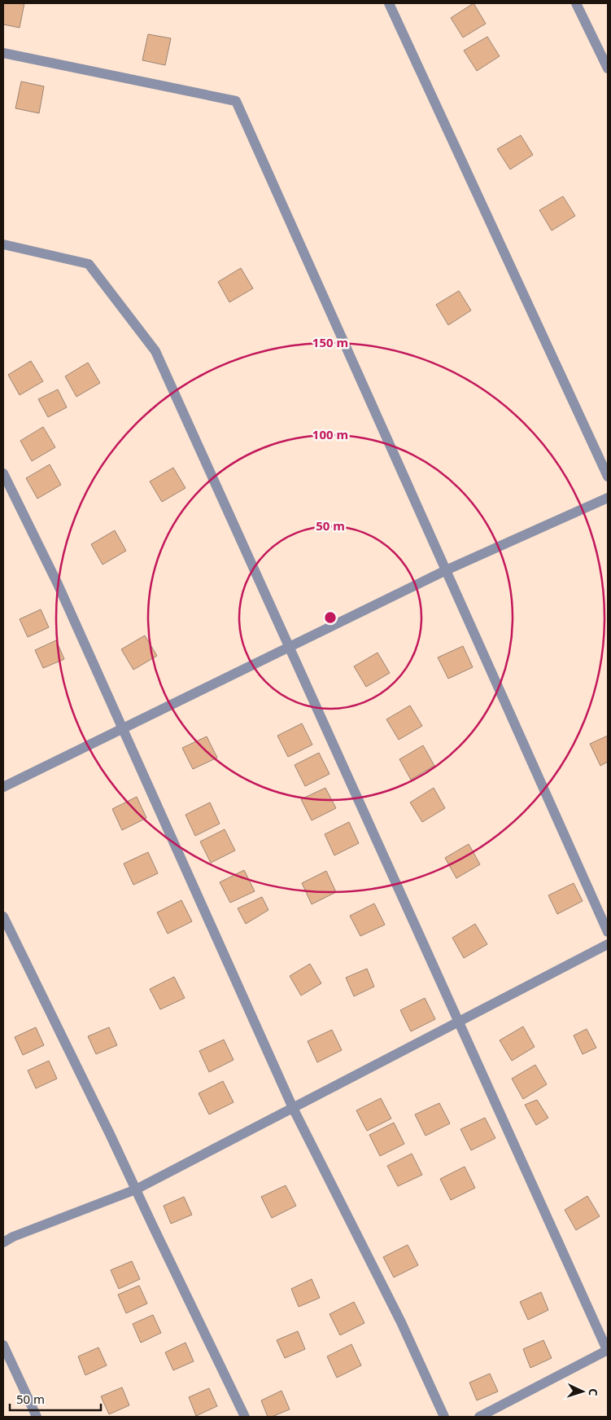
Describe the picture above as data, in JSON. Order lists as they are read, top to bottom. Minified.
{"scale_bar":"50 m","north":"right","rings":["150 m","100 m","50 m"]}
